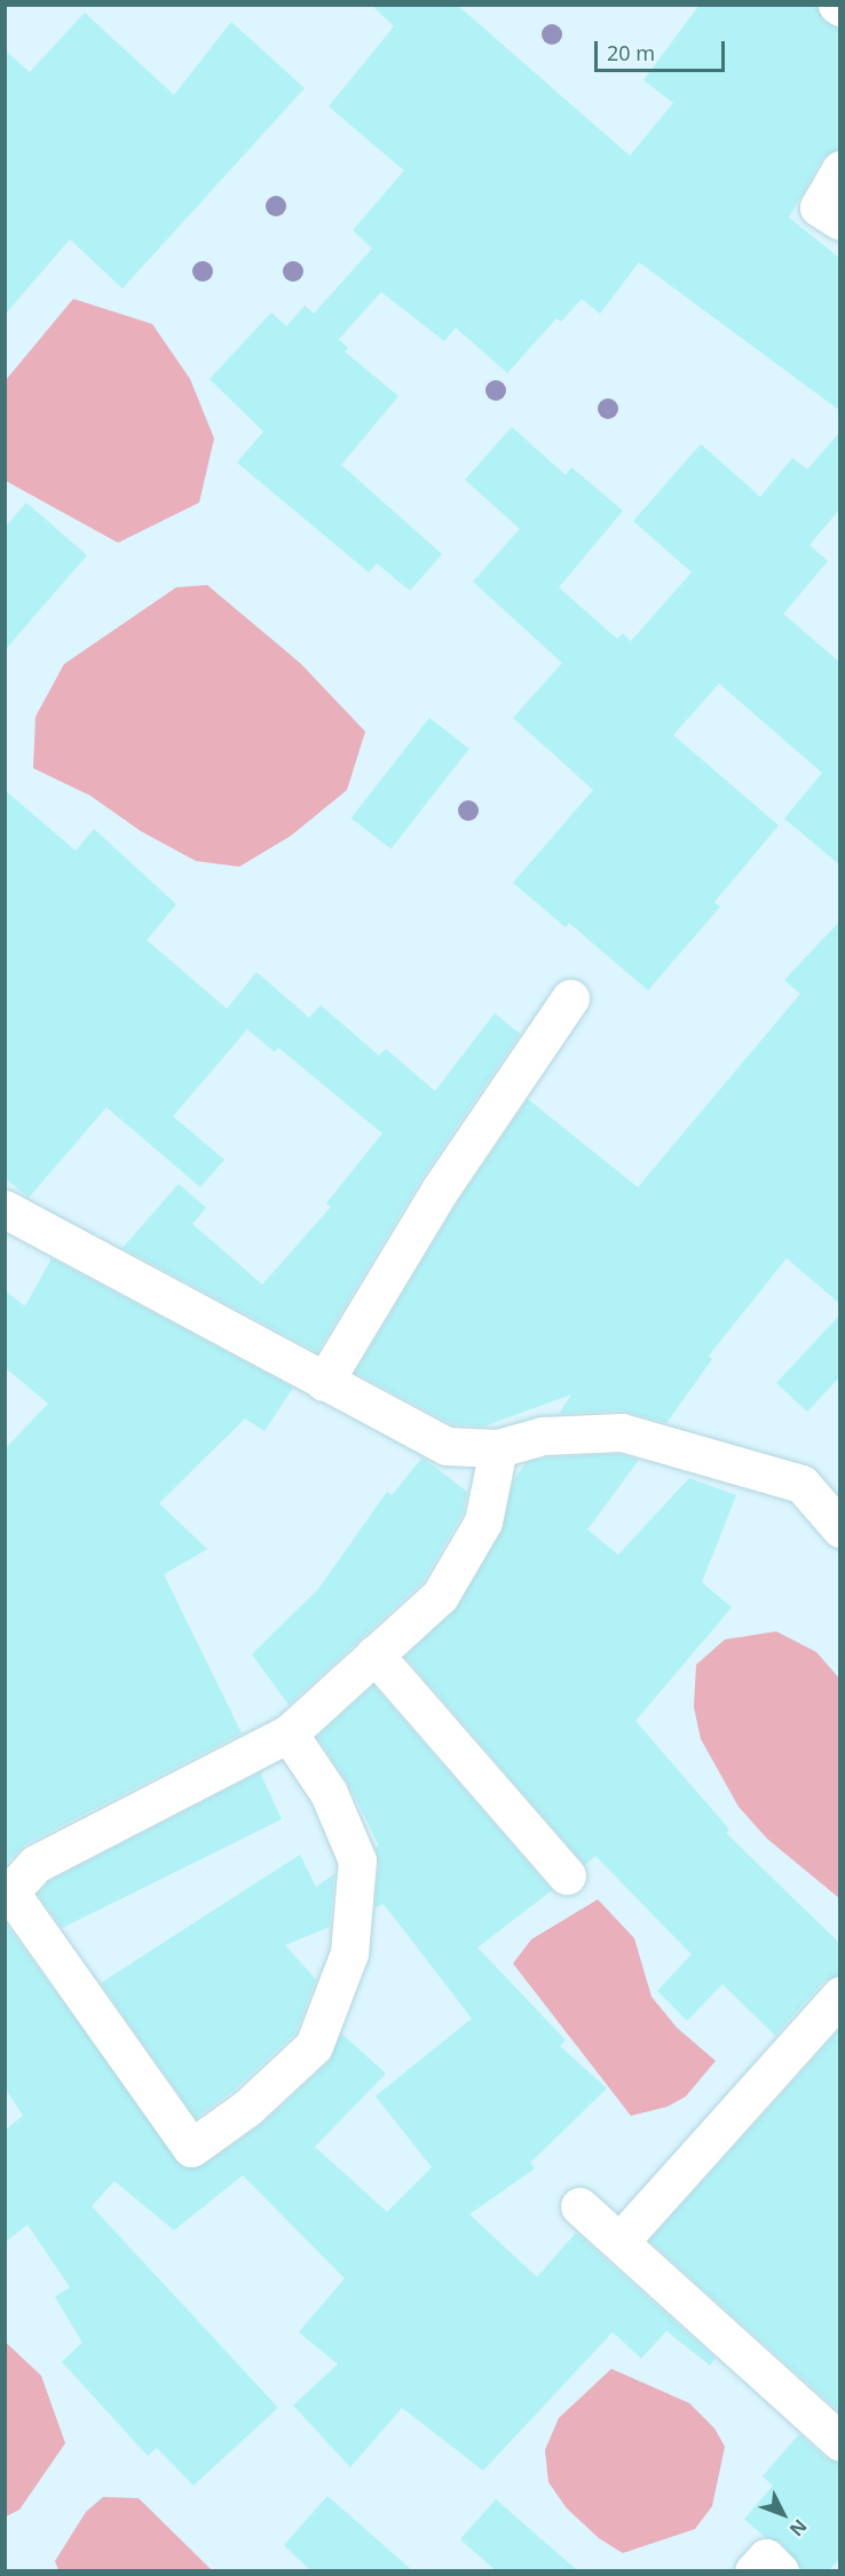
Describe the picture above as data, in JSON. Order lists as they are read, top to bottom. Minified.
{"scale_bar":"20 m","north":"bottom right"}
